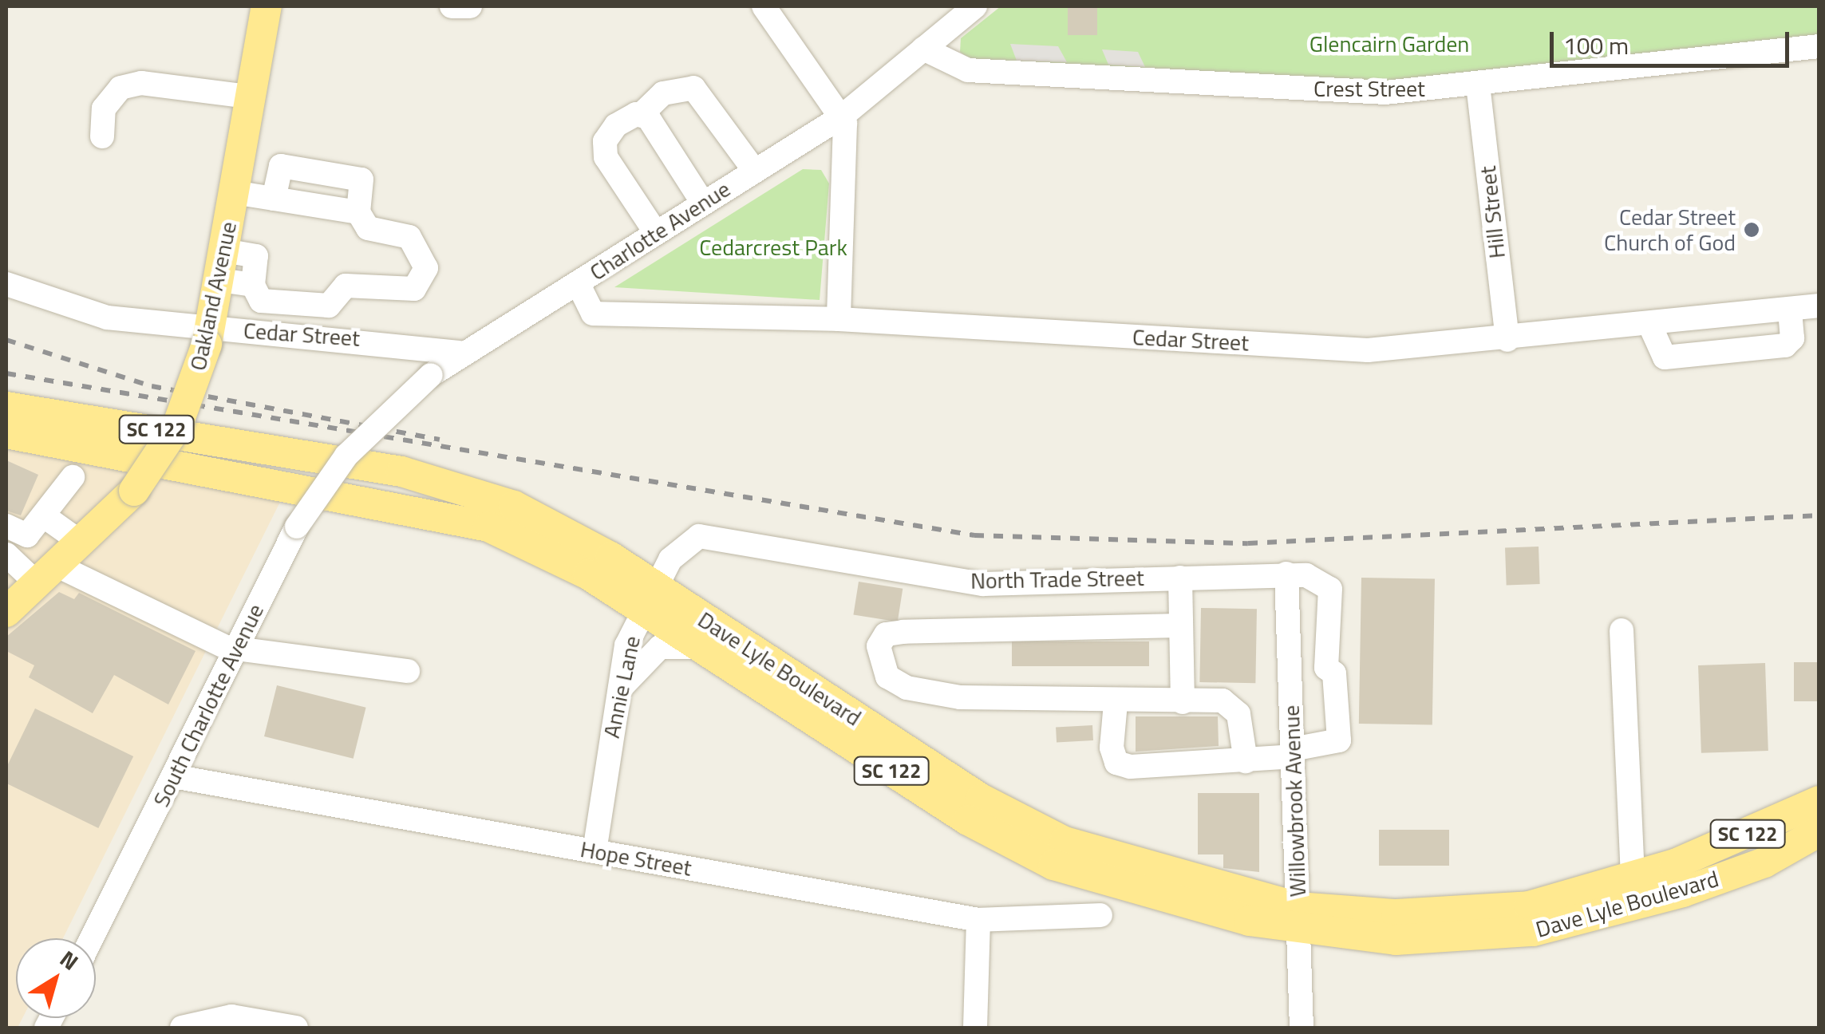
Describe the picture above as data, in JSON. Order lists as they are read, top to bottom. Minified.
{"streets":{"main road":["Oakland Avenue","SC 122","Dave Lyle Boulevard"],"street":["Crest Street","Hill Street","Charlotte Avenue","Cedar Street","North Trade Street","Annie Lane","South Charlotte Avenue","Willowbrook Avenue","Hope Street"]},"crossings":[["Crest Street","Hill Street"],["Crest Street","Charlotte Avenue"],["Hill Street","Cedar Street"],["Charlotte Avenue","Cedar Street"],["Charlotte Avenue","South Charlotte Avenue"],["Oakland Avenue","Cedar Street"],["North Trade Street","Annie Lane"],["North Trade Street","Willowbrook Avenue"],["Dave Lyle Boulevard","Annie Lane"],["Dave Lyle Boulevard","Willowbrook Avenue"],["Annie Lane","Hope Street"],["South Charlotte Avenue","Hope Street"]],"parks":["Glencairn Garden","Cedarcrest Park"],"places":["Cedar Street Church of God"],"scale_bar":"100 m","north":"top right"}
